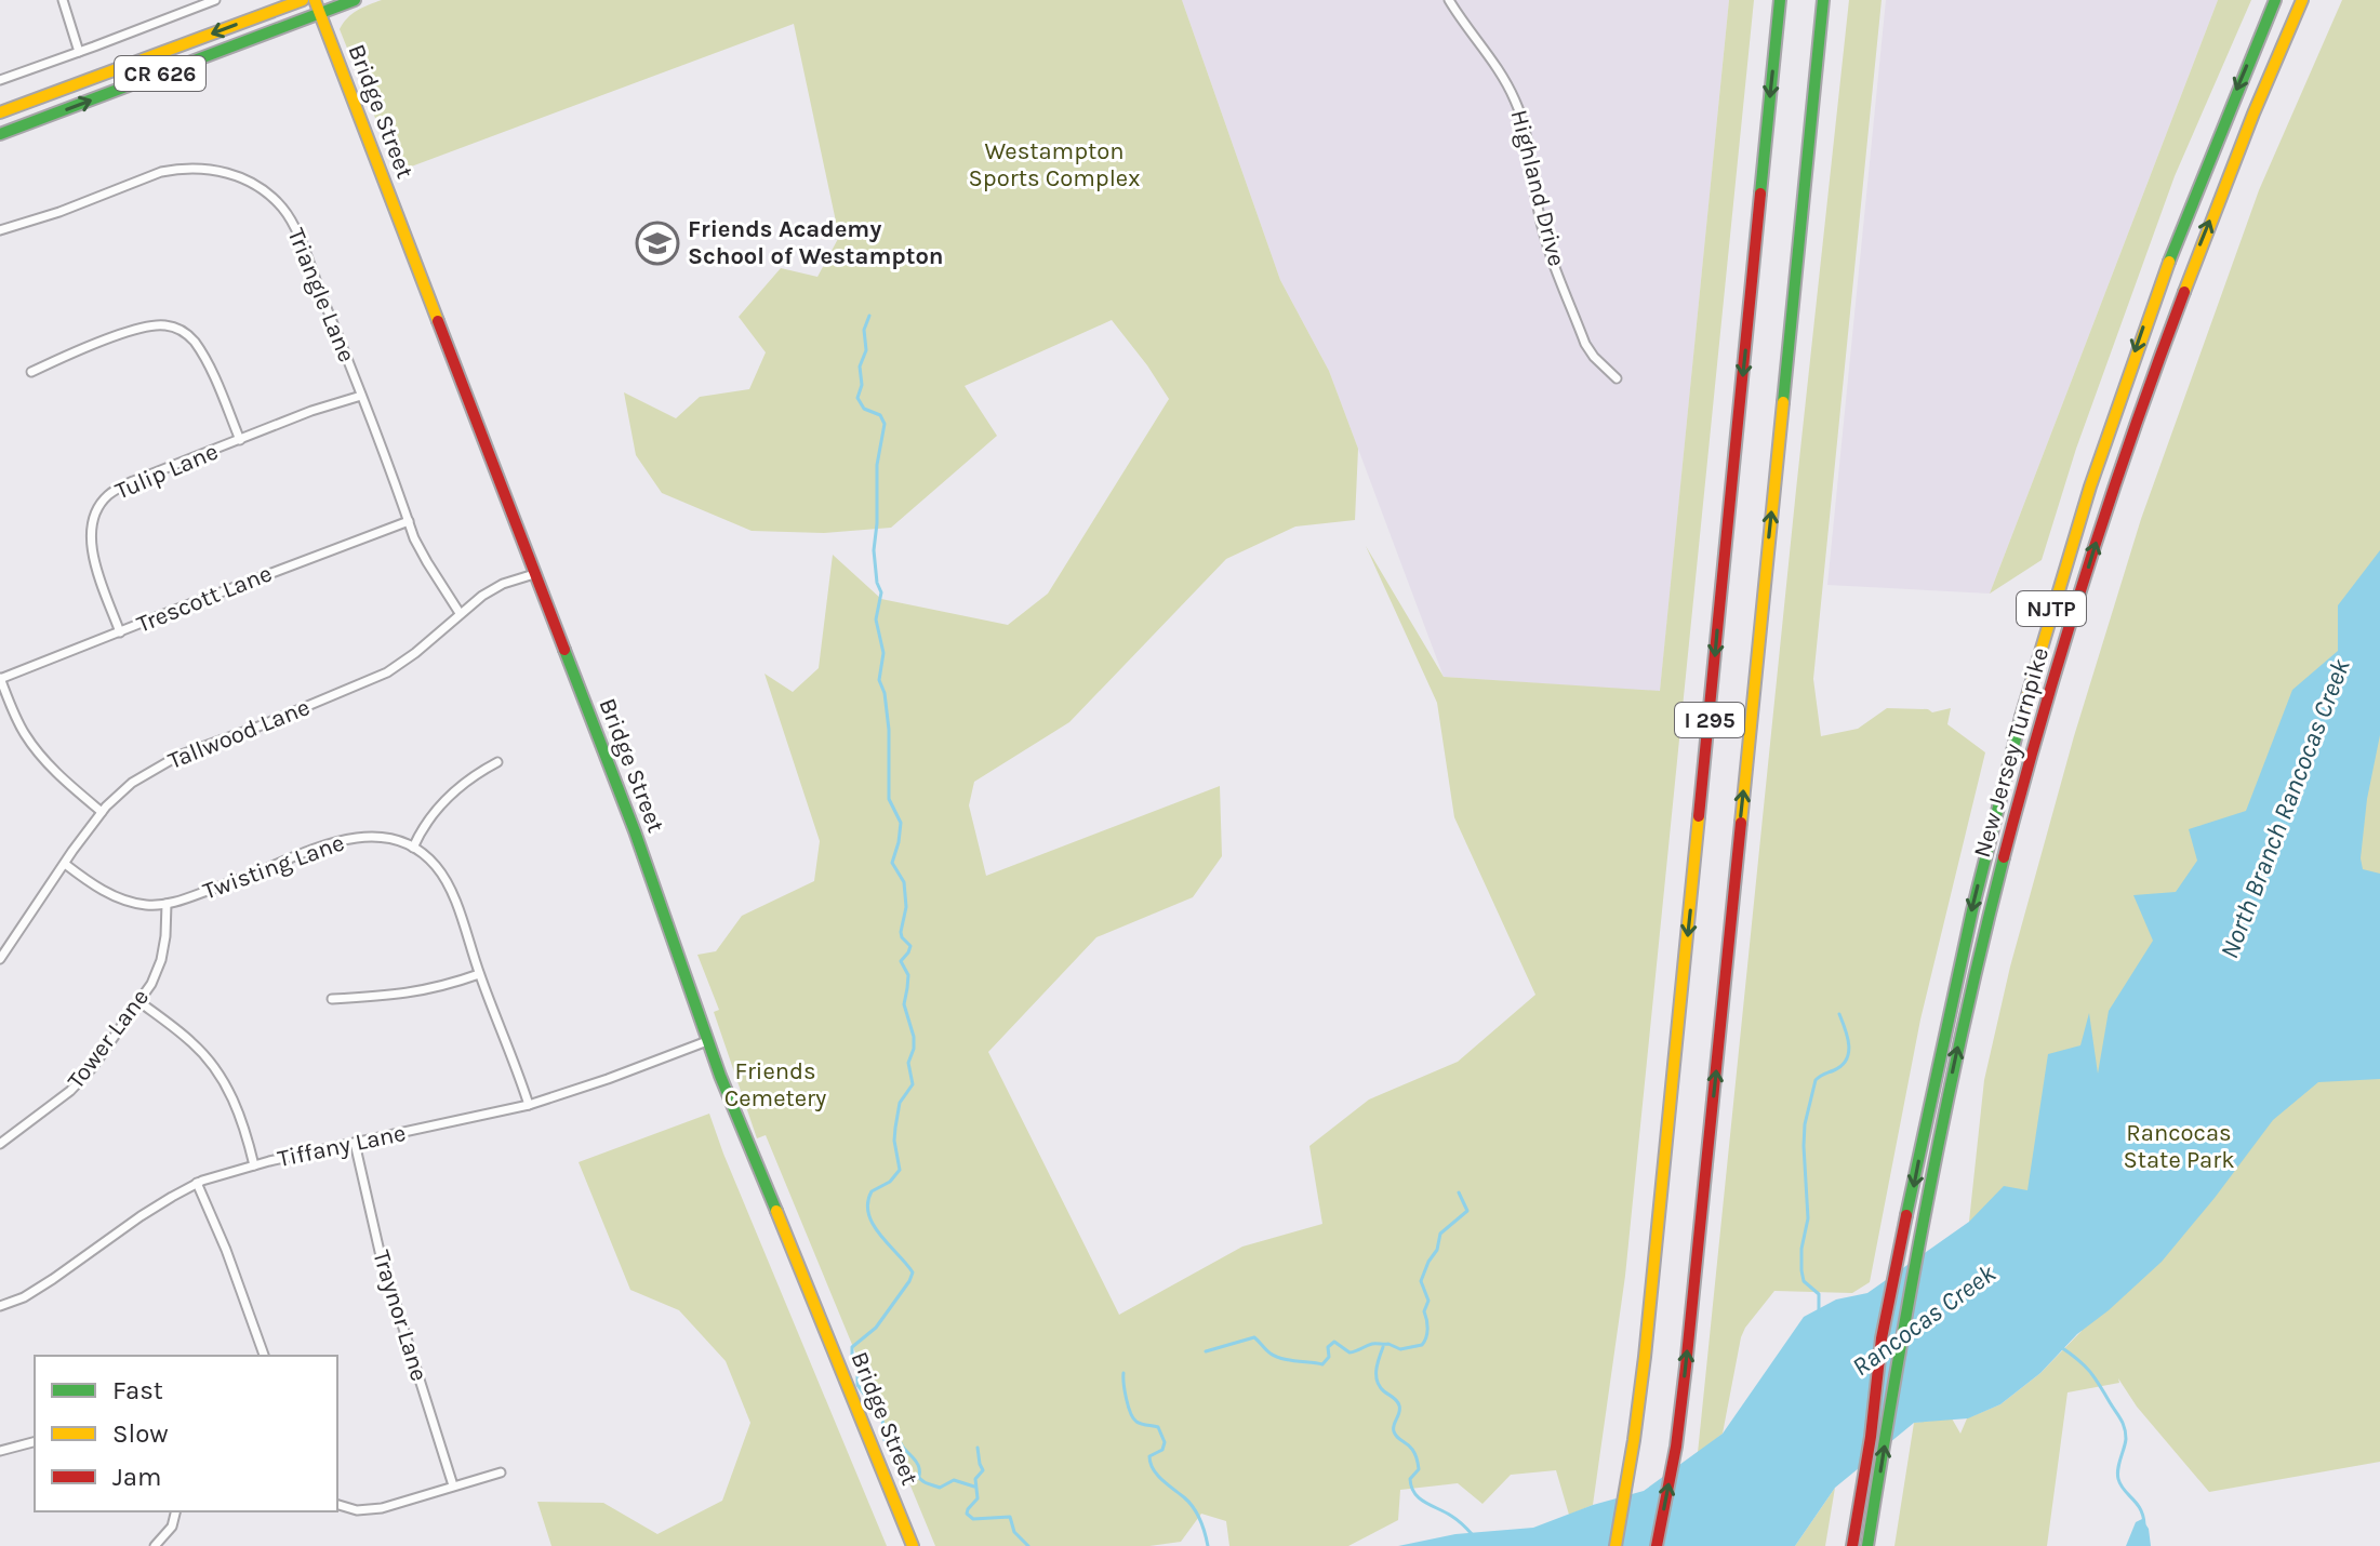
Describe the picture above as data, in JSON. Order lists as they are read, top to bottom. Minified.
{"streets":{"main road":["CR 626","Bridge Street","NJTP","I 295","New Jersey Turnpike"],"street":["Highland Drive","Triangle Lane","Tulip Lane","Trescott Lane","Tallwood Lane","Twisting Lane","Tower Lane","Tiffany Lane","Traynor Lane"]},"crossings":[["CR 626","Bridge Street"],["Bridge Street","Tallwood Lane"],["Bridge Street","Tiffany Lane"],["Triangle Lane","Tulip Lane"],["Triangle Lane","Trescott Lane"],["Triangle Lane","Tallwood Lane"],["Tulip Lane","Trescott Lane"],["Tallwood Lane","Twisting Lane"],["Twisting Lane","Tower Lane"],["Twisting Lane","Tiffany Lane"],["Tiffany Lane","Traynor Lane"]],"water":["North Branch Rancocas Creek","Rancocas Creek"],"parks":["Westampton Sports Complex","Friends Cemetery","Rancocas State Park"],"places":{"school or university":["Friends Academy School of Westampton"]},"legend":["Fast","Slow","Jam"]}
